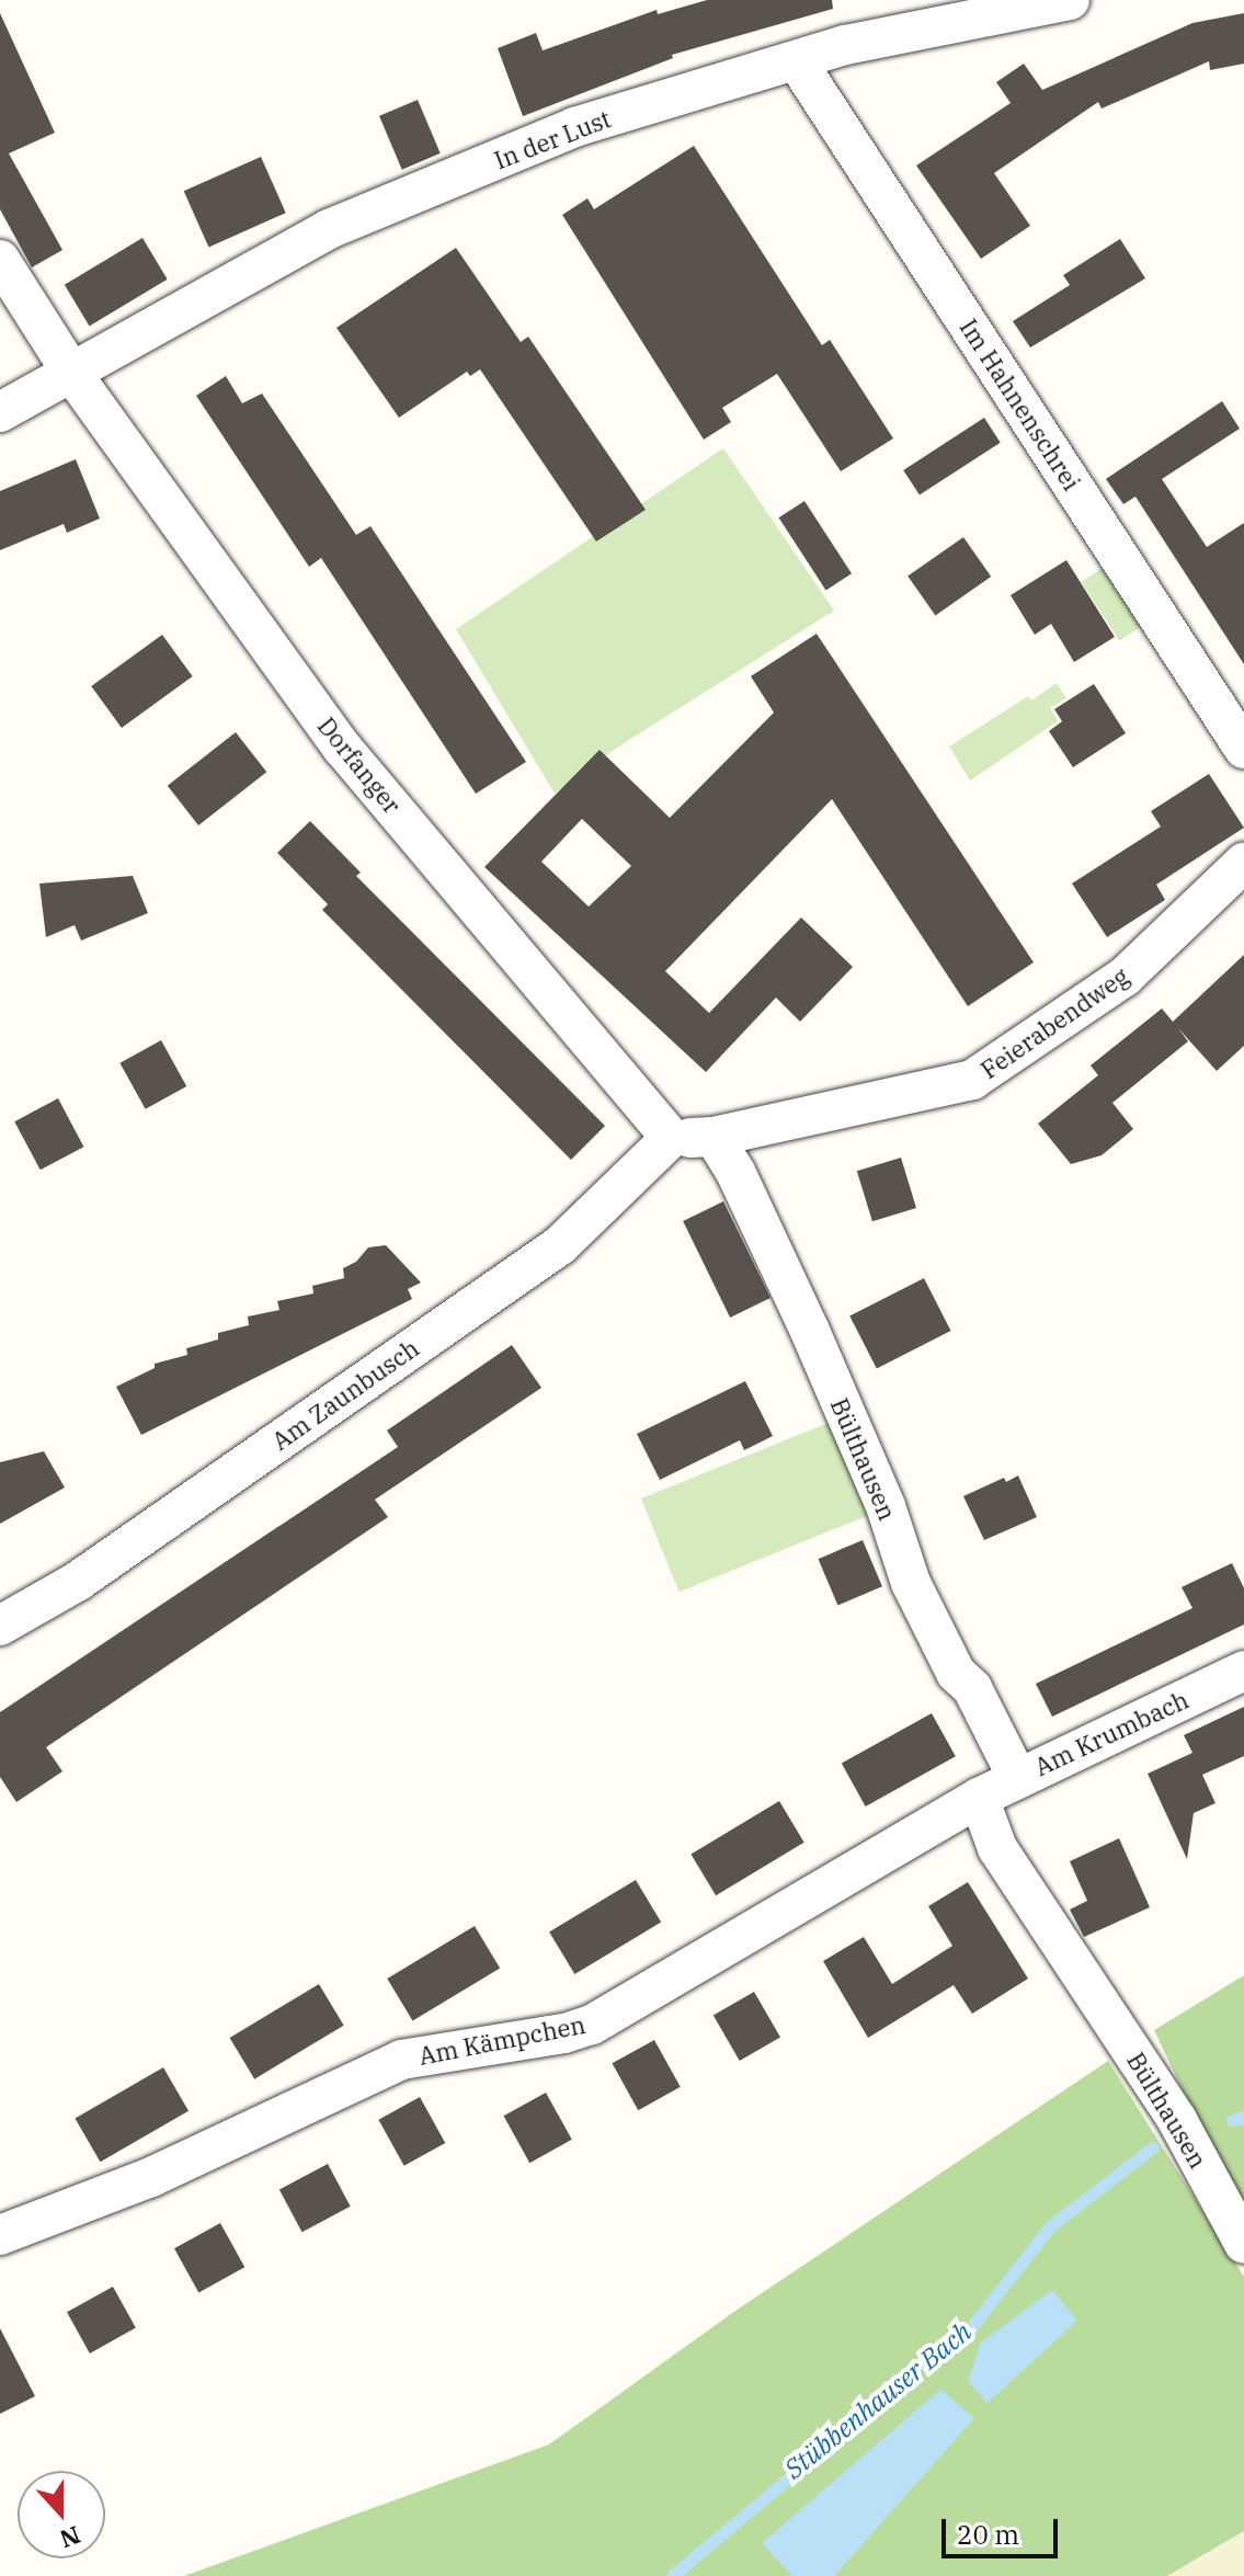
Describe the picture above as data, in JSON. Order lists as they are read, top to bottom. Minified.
{"streets":{"street":["In der Lust","Im Hahnenschrei","Dorfanger","Feierabendweg","Am Zaunbusch","Bülthausen","Am Krumbach","Am Kämpchen"]},"crossings":[["In der Lust","Im Hahnenschrei"],["In der Lust","Dorfanger"],["Dorfanger","Feierabendweg"],["Dorfanger","Am Zaunbusch"],["Feierabendweg","Am Zaunbusch"],["Feierabendweg","Bülthausen"],["Bülthausen","Am Krumbach"],["Bülthausen","Am Kämpchen"],["Am Krumbach","Am Kämpchen"]],"water":["Stübbenhauser Bach"],"scale_bar":"20 m","north":"bottom"}
